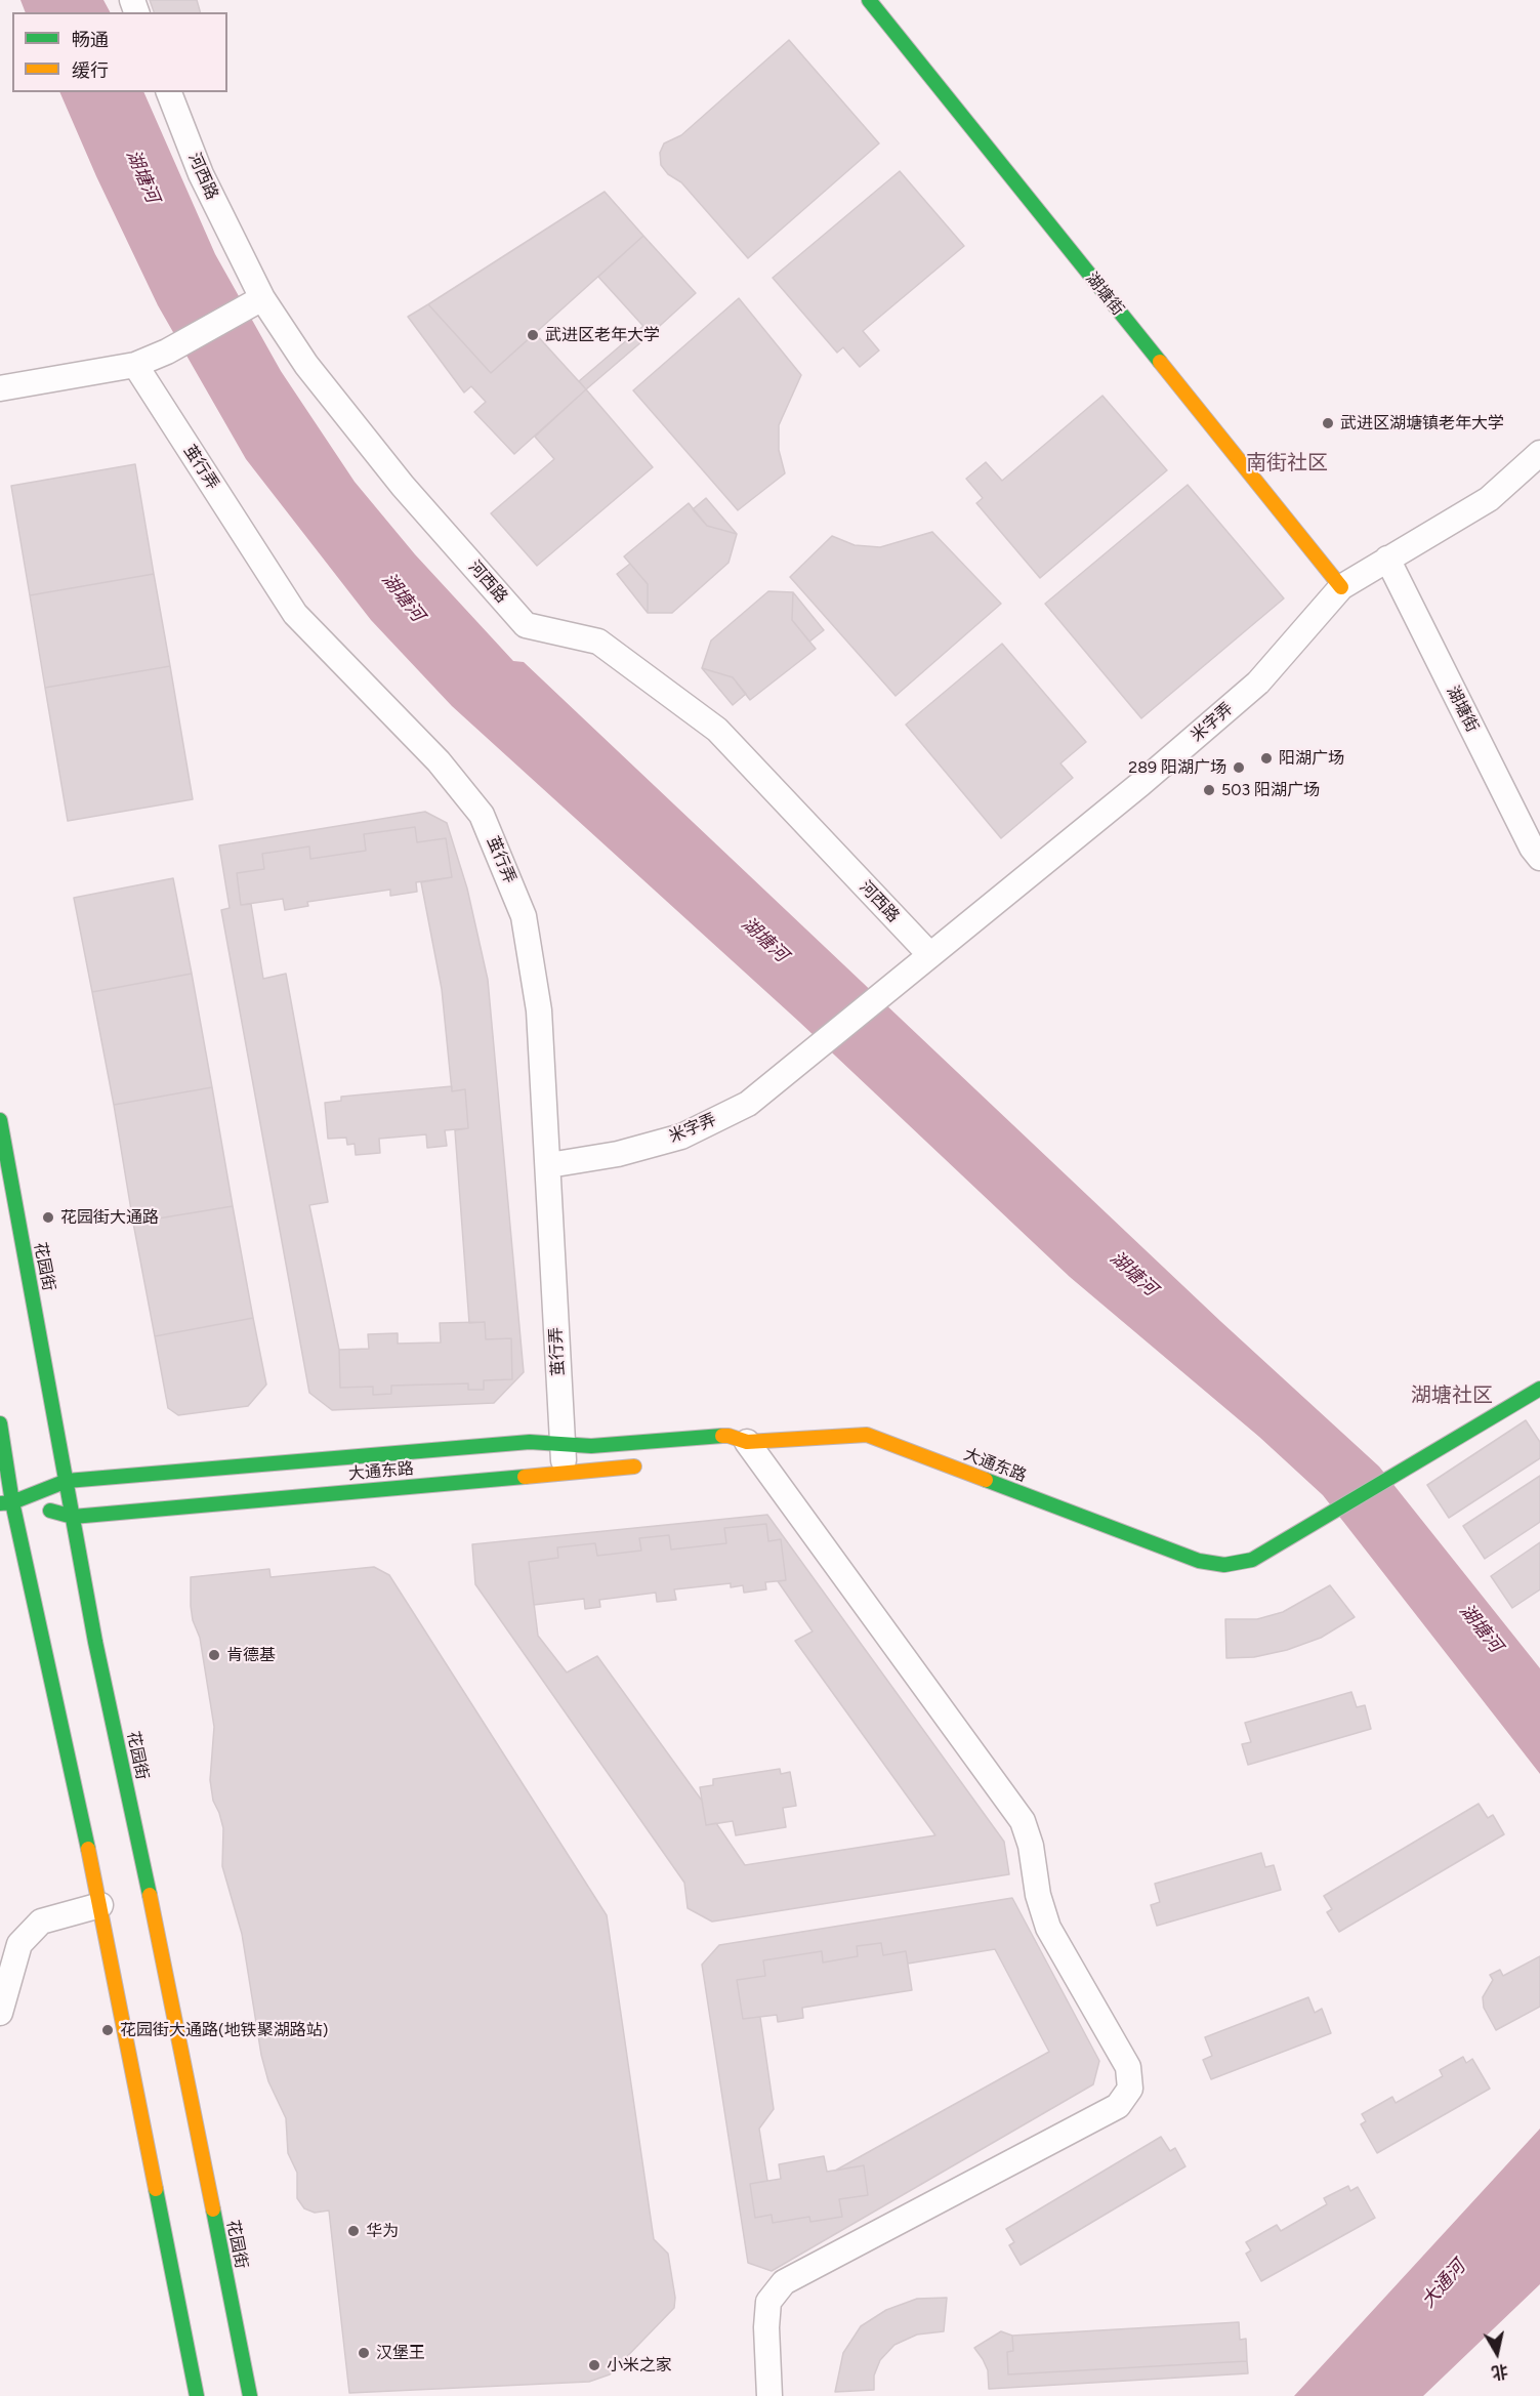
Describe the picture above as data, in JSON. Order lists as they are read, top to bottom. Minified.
{"streets":{"street":["河西路","湖塘街","茧行弄","米字弄","花园街","大通东路"]},"crossings":[["河西路","米字弄"],["湖塘街","米字弄"],["茧行弄","米字弄"],["茧行弄","大通东路"],["花园街","大通东路"]],"districts":["南街社区","湖塘社区"],"water":["湖塘河","大通河"],"places":["武进区老年大学","武进区湖塘镇老年大学","阳湖广场","289 阳湖广场","503 阳湖广场","花园街大通路","肯德基","花园街大通路(地铁聚湖路站)","华为","汉堡王","小米之家"],"legend":["畅通","缓行"],"north":"bottom"}
